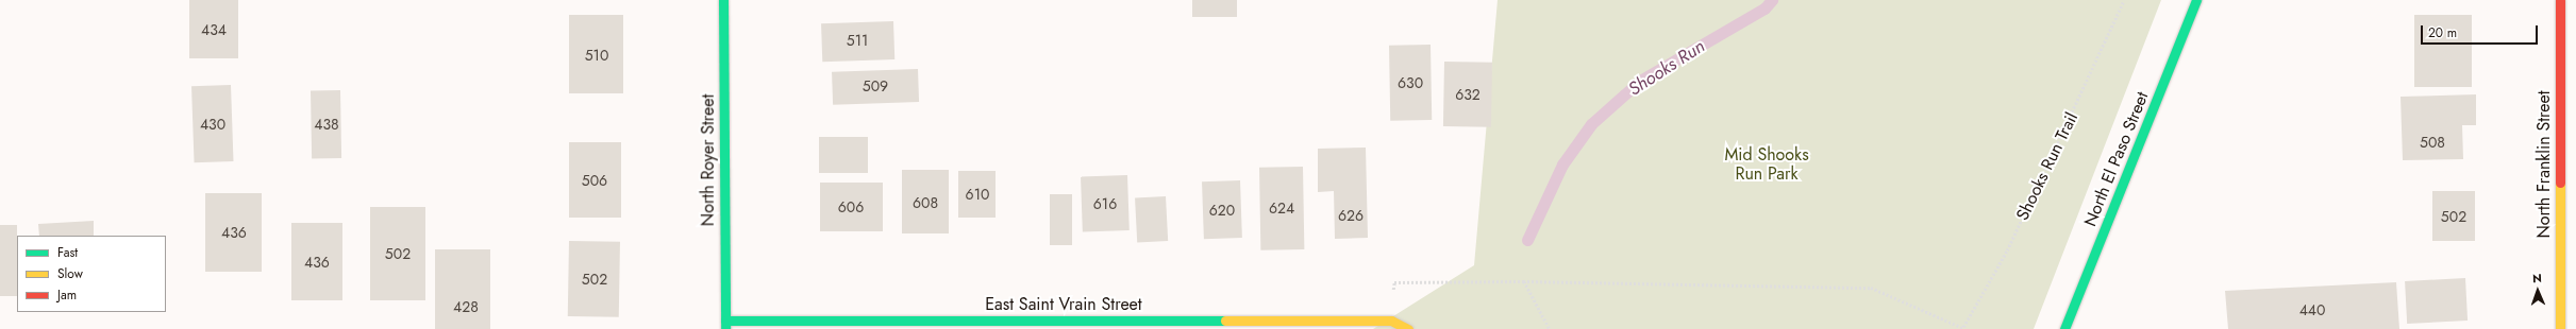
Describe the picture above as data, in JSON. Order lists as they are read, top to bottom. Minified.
{"streets":{"street":["North El Paso Street","North Royer Street","North Franklin Street","East Saint Vrain Street"],"path":["Shooks Run Trail"]},"crossings":[["North Royer Street","East Saint Vrain Street"]],"water":["Shooks Run"],"parks":["Mid Shooks Run Park"],"house_numbers":["434","511","510","630","509","632","430","438","508","506","610","608","616","606","624","620","626","502","436","502","436","502","428","440"],"legend":["Fast","Slow","Jam"],"scale_bar":"20 m","north":"top"}
